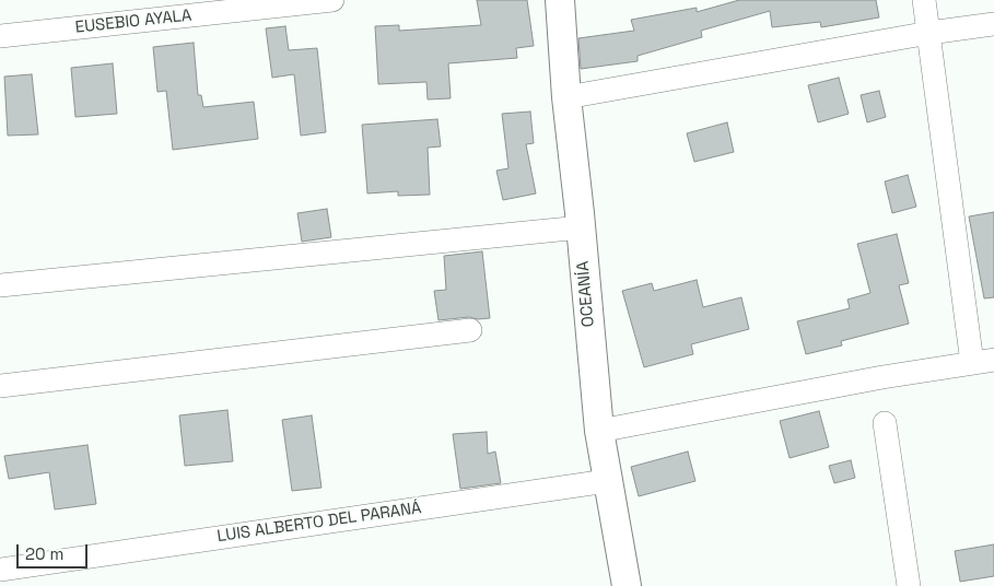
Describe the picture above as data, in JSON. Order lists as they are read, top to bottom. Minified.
{"streets":{"street":["EUSEBIO AYALA","OCEANÍA","LUIS ALBERTO DEL PARANÁ"]},"crossings":[["OCEANÍA","LUIS ALBERTO DEL PARANÁ"]],"scale_bar":"20 m"}
